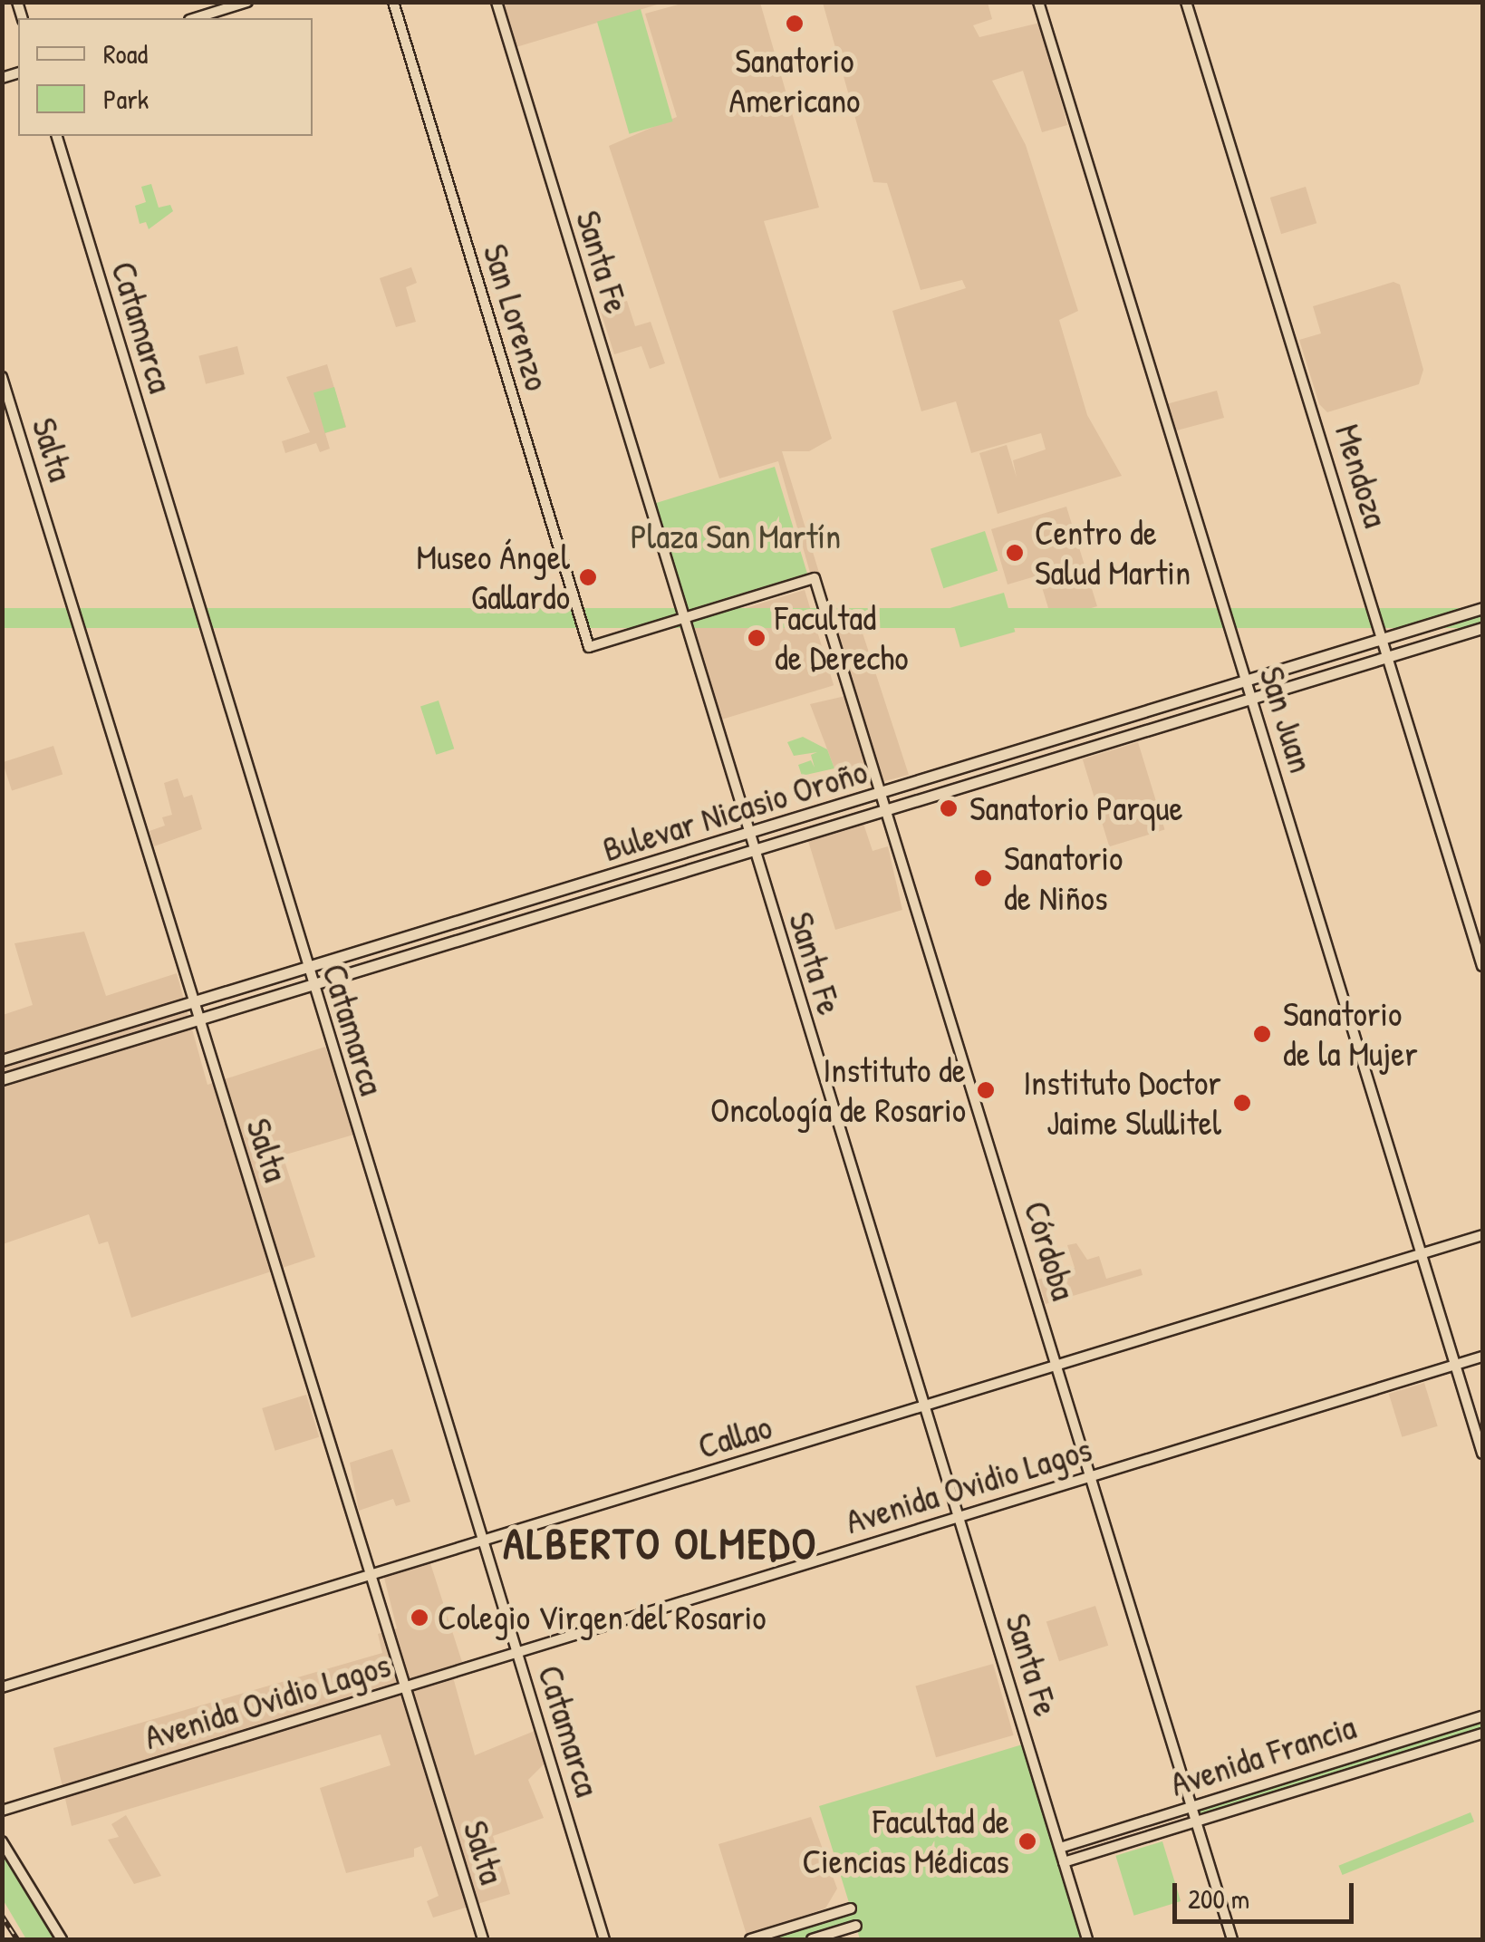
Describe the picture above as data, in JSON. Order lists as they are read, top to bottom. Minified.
{"streets":{"main road":["Santa Fe","San Lorenzo","Catamarca","Salta","Mendoza","San Juan","Bulevar Nicasio Oroño","Córdoba","Callao","Avenida Ovidio Lagos","Avenida Francia"]},"crossings":[["Santa Fe","San Lorenzo"],["Santa Fe","Bulevar Nicasio Oroño"],["Santa Fe","Córdoba"],["Santa Fe","Callao"],["Santa Fe","Avenida Ovidio Lagos"],["Santa Fe","Avenida Francia"],["San Lorenzo","Córdoba"],["Catamarca","Bulevar Nicasio Oroño"],["Catamarca","Callao"],["Catamarca","Avenida Ovidio Lagos"],["Salta","Bulevar Nicasio Oroño"],["Salta","Callao"],["Salta","Avenida Ovidio Lagos"],["Mendoza","Bulevar Nicasio Oroño"],["San Juan","Bulevar Nicasio Oroño"],["San Juan","Callao"],["San Juan","Avenida Ovidio Lagos"],["Bulevar Nicasio Oroño","Córdoba"],["Córdoba","Callao"],["Córdoba","Avenida Ovidio Lagos"],["Córdoba","Avenida Francia"]],"districts":["ALBERTO OLMEDO"],"parks":["Plaza San Martín"],"places":["Sanatorio Americano","Centro de Salud Martin","Museo Ángel Gallardo","Facultad de Derecho","Sanatorio Parque","Sanatorio de Niños","Sanatorio de la Mujer","Instituto de Oncología de Rosario","Instituto Doctor Jaime Slullitel","Colegio Virgen del Rosario","Facultad de Ciencias Médicas"],"legend":["Road","Park"],"scale_bar":"200 m"}
